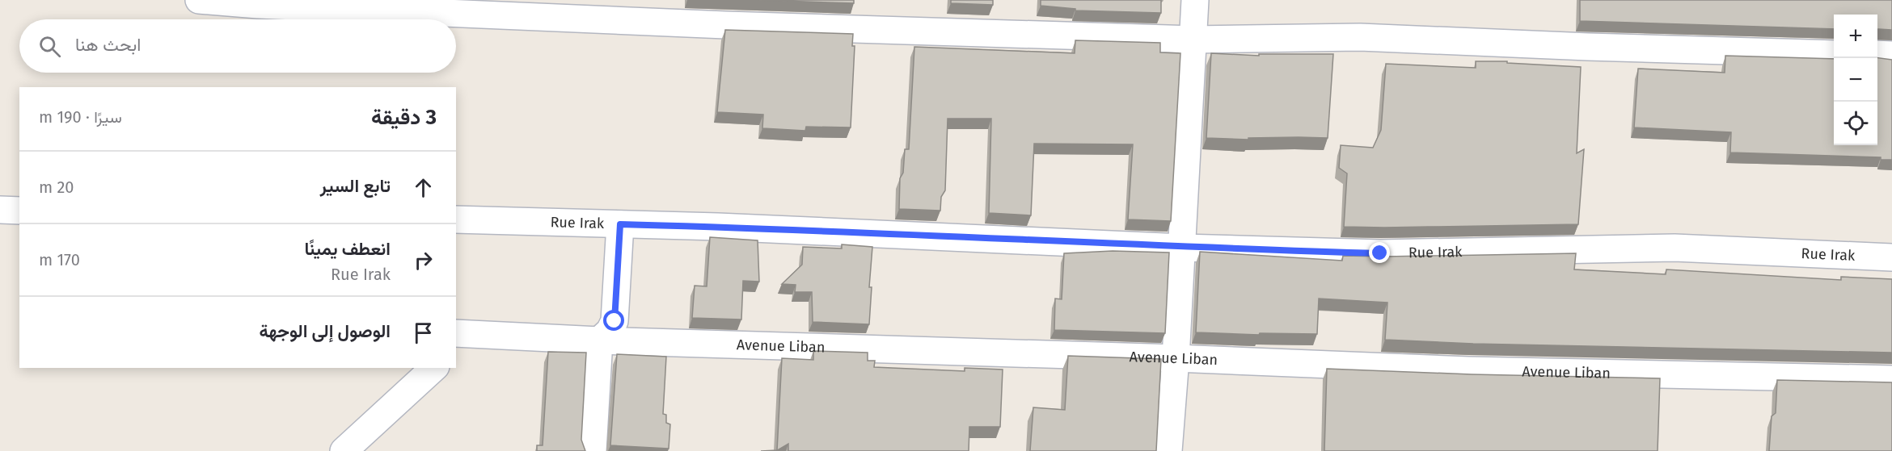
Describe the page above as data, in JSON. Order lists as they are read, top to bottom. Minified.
{"streets":{"street":["Rue Irak","Avenue Liban"]},"page":{"map_buttons":["+","−"],"search":"ابحث هنا","heading":["3 دقيقة","سيرًا · 190 m"],"list":[["تابع السير","20 m"],["انعطف يمينًا","Rue Irak","170 m"],"الوصول إلى الوجهة"]}}
